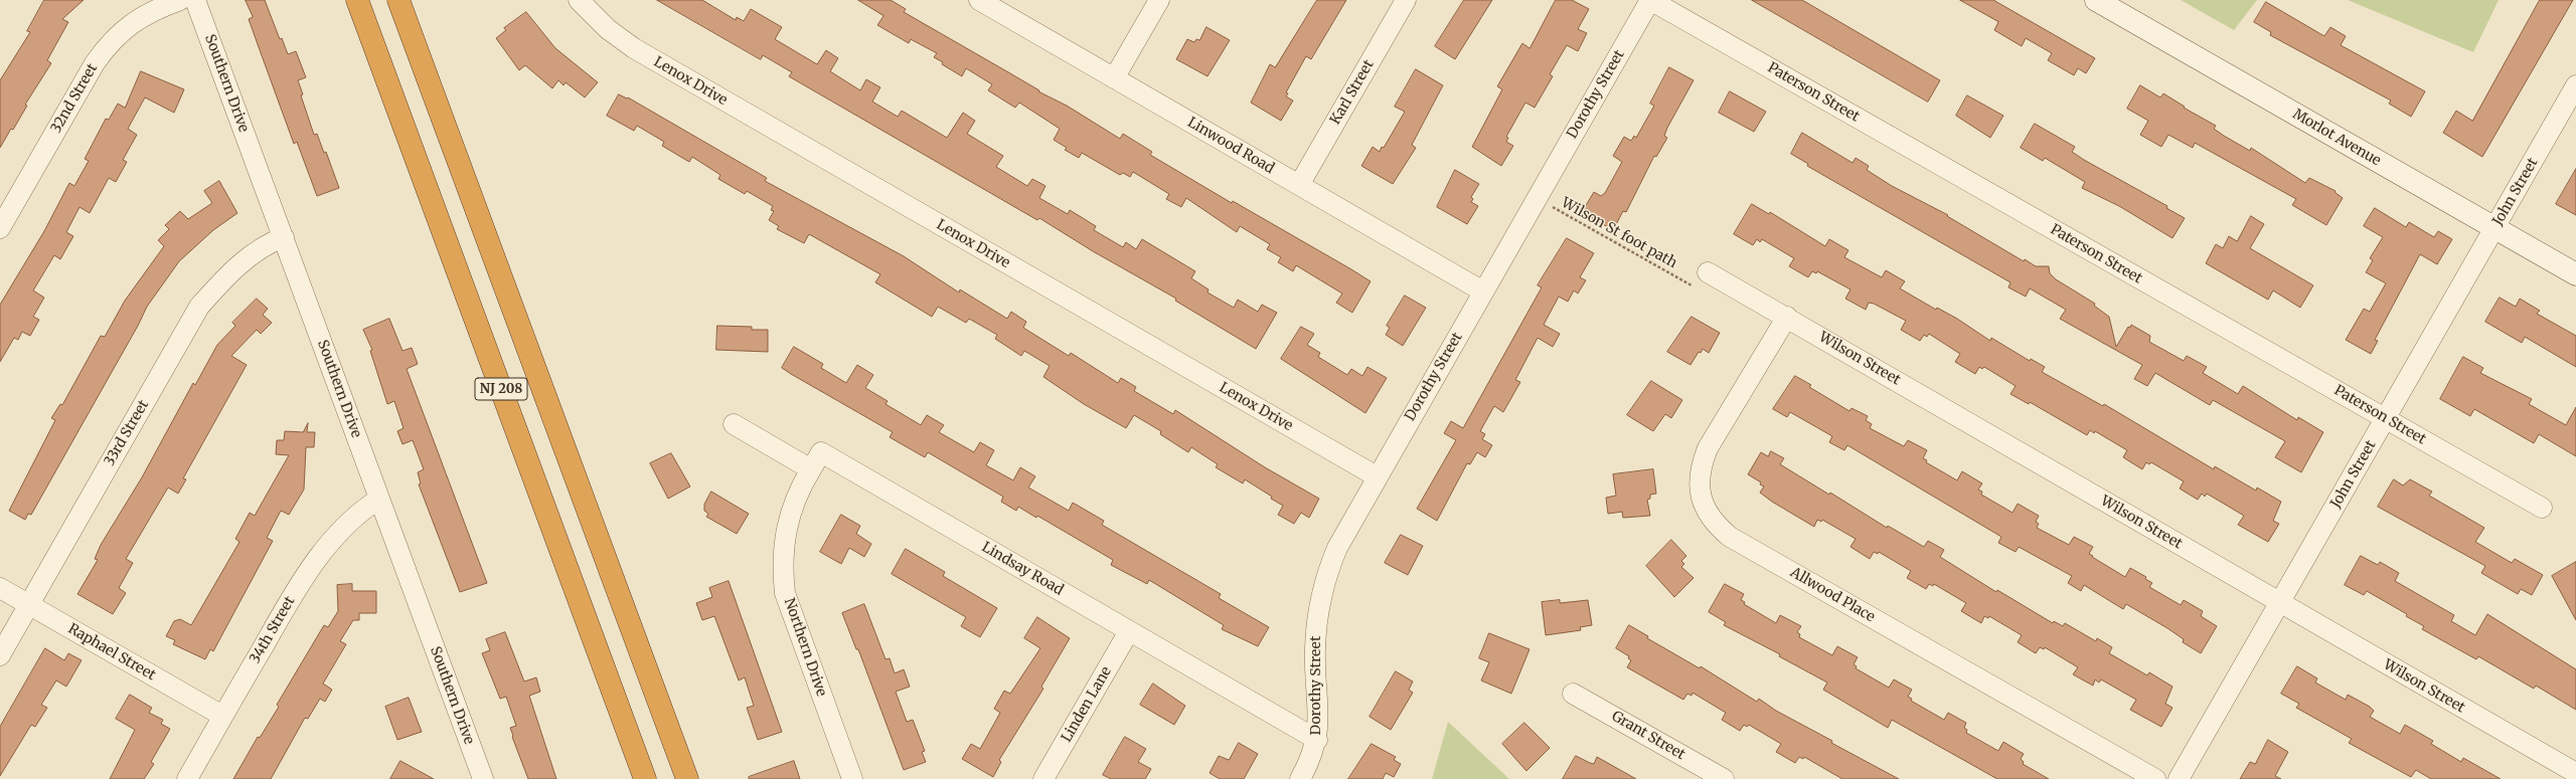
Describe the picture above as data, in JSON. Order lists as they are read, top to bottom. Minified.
{"streets":{"highway":["NJ 208"],"street":["Lenox Drive","Southern Drive","Karl Street","Paterson Street","Dorothy Street","32nd Street","Morlot Avenue","Linwood Road","John Street","Wilson Street","33rd Street","Lindsay Road","Allwood Place","34th Street","Northern Drive","Raphael Street","Linden Lane","Grant Street"],"path":["Wilson St foot path"]},"crossings":[["Lenox Drive","Dorothy Street"],["Southern Drive","33rd Street"],["Southern Drive","34th Street"],["Karl Street","Linwood Road"],["Paterson Street","Dorothy Street"],["Paterson Street","John Street"],["Dorothy Street","Linwood Road"],["Dorothy Street","Wilson St foot path"],["Dorothy Street","Lindsay Road"],["Morlot Avenue","John Street"],["John Street","Wilson Street"],["Wilson Street","Allwood Place"],["33rd Street","Raphael Street"],["Lindsay Road","Northern Drive"],["Lindsay Road","Linden Lane"],["34th Street","Raphael Street"]]}
